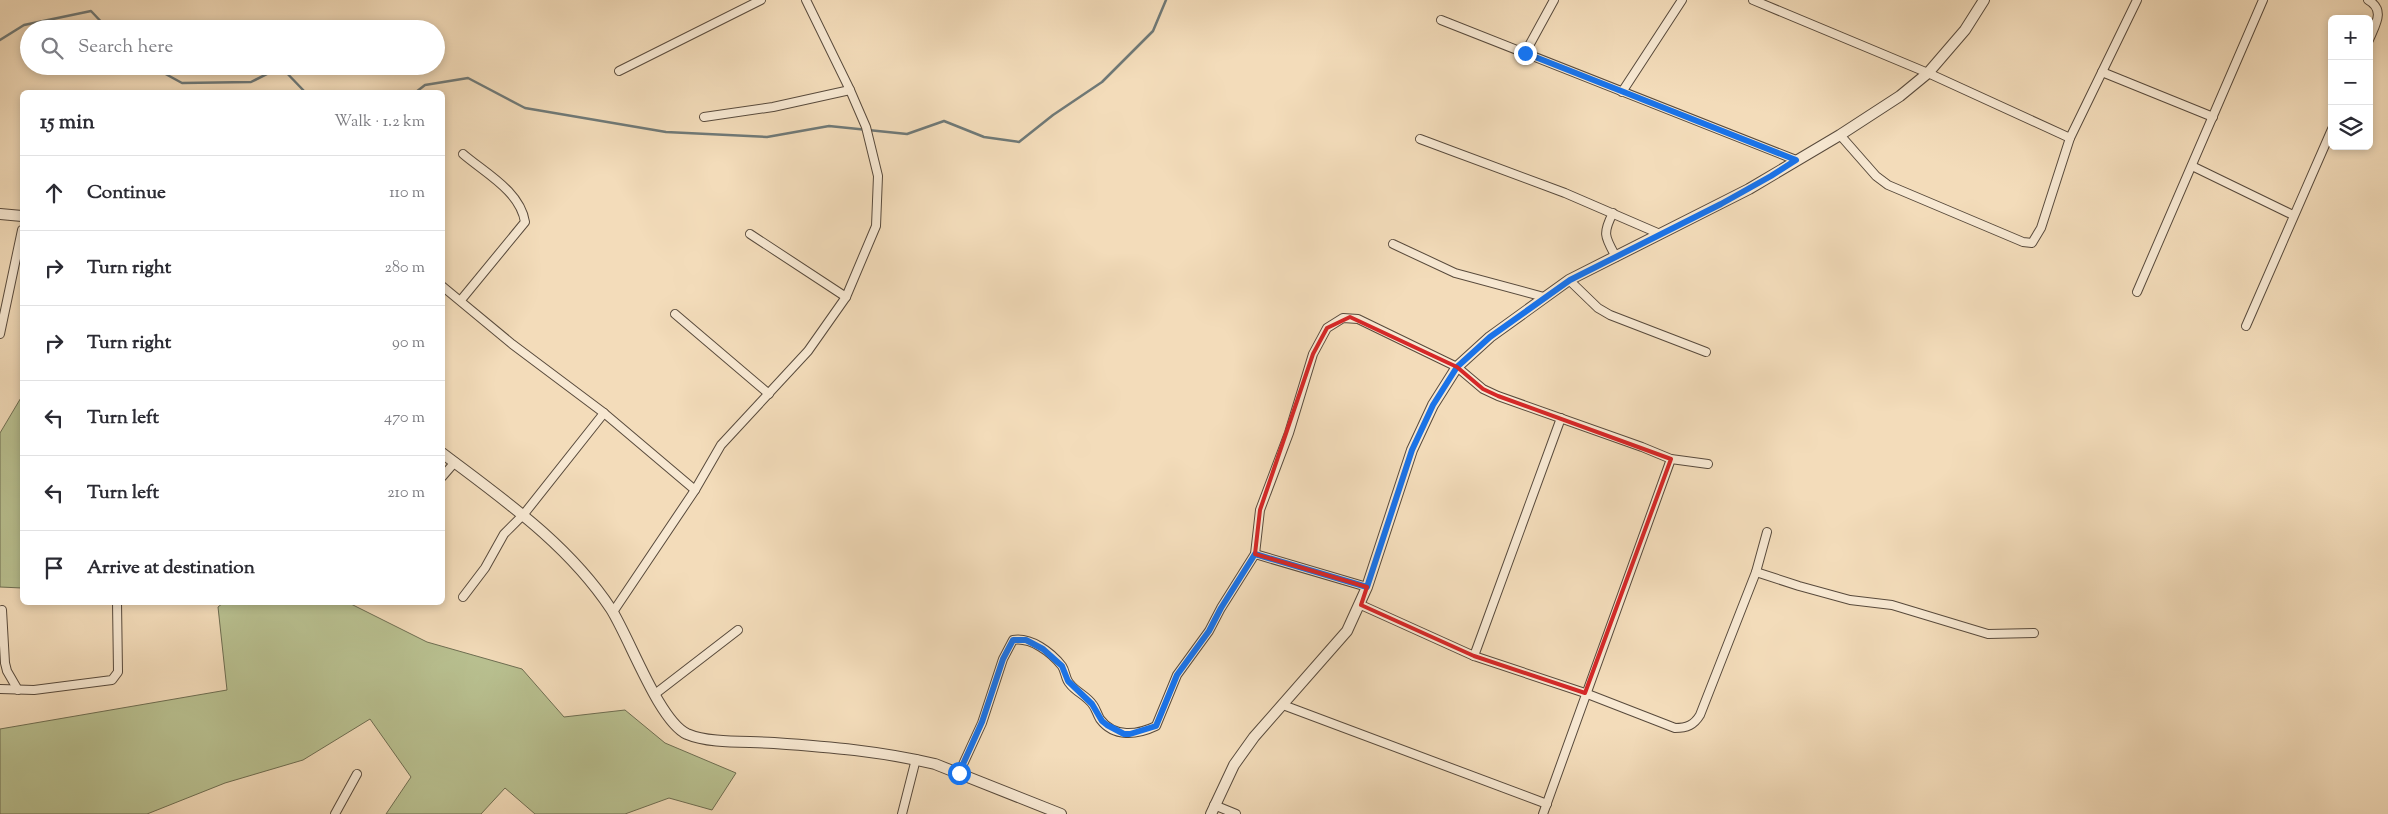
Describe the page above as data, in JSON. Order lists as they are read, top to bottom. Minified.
{"page":{"map_buttons":["+","−"],"search":"Search here","heading":["15 min","Walk · 1.2 km"],"list":[["Continue","110 m"],["Turn right","280 m"],["Turn right","90 m"],["Turn left","470 m"],["Turn left","210 m"],"Arrive at destination"]}}
